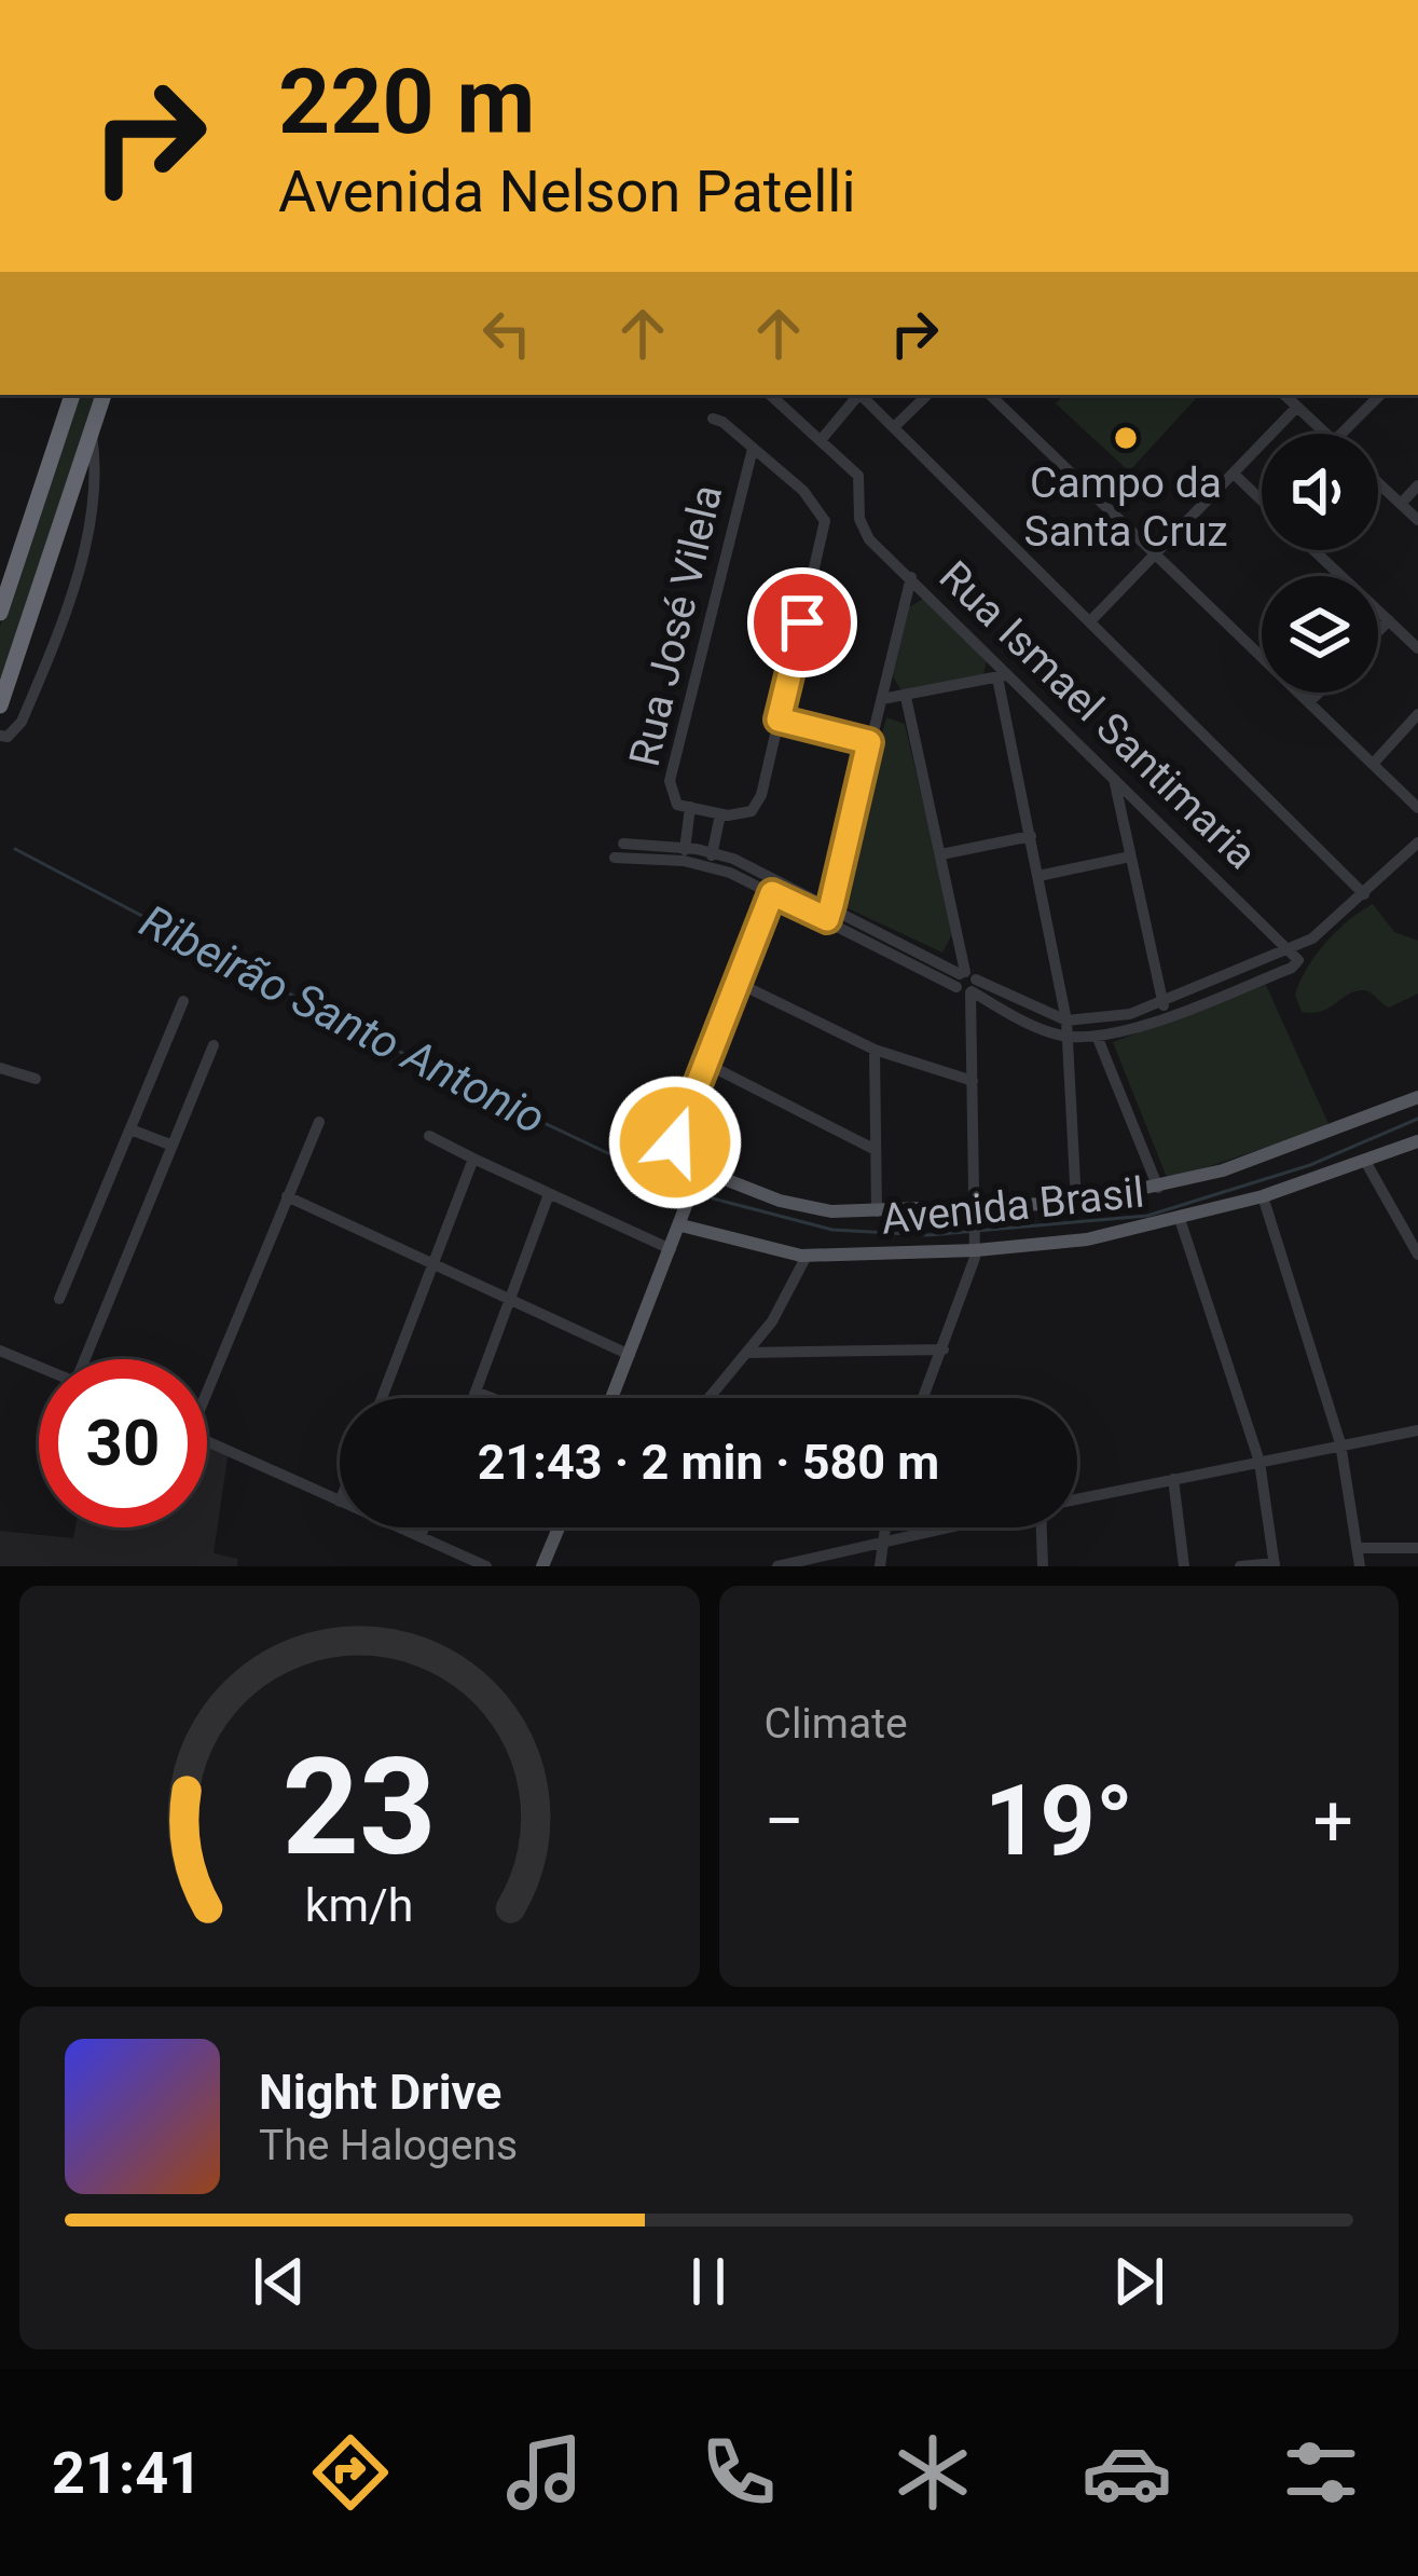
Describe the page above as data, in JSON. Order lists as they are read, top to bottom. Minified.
{"streets":{"main road":["Avenida Brasil"],"street":["Rua José Vilela","Rua Ismael Santimaria"]},"water":["Ribeirão Santo Antonio"],"places":["Campo da Santa Cruz"],"page":{"turn":["220 m","Avenida Nelson Patelli"],"limit":"30","trip":"21:43 · 2 min · 580 m","tile":"Climate","heat":["−","19°","+"],"song":["Night Drive","The Halogens"],"tabs":"21:41","gauge":["23","km/h"]}}
